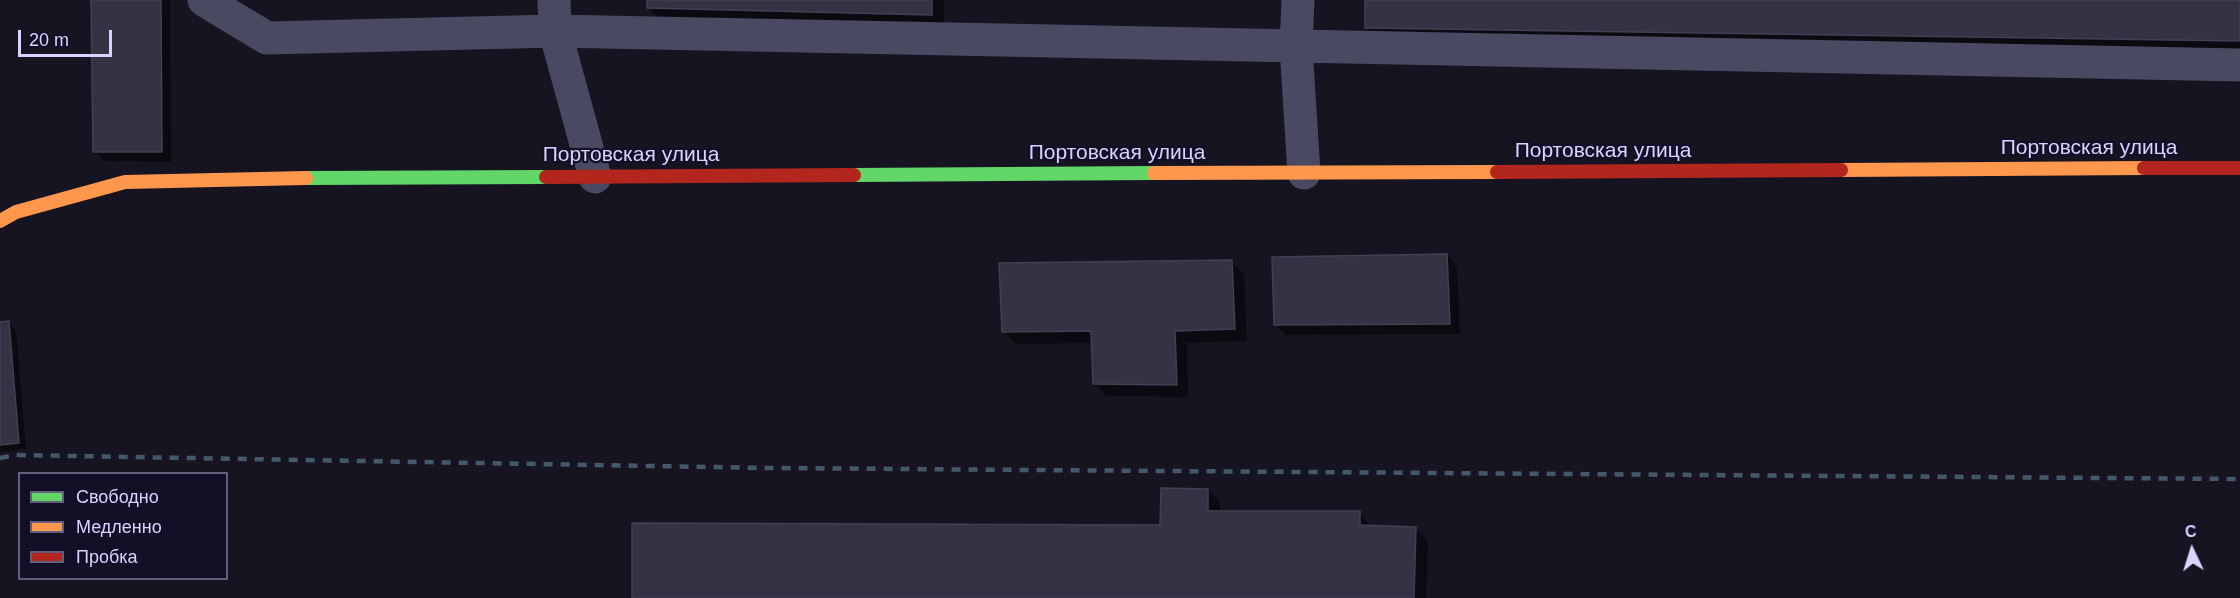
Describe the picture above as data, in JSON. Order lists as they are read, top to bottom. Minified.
{"streets":{"street":["Портовская улица"]},"legend":["Свободно","Медленно","Пробка"],"scale_bar":"20 m","north":"top"}
